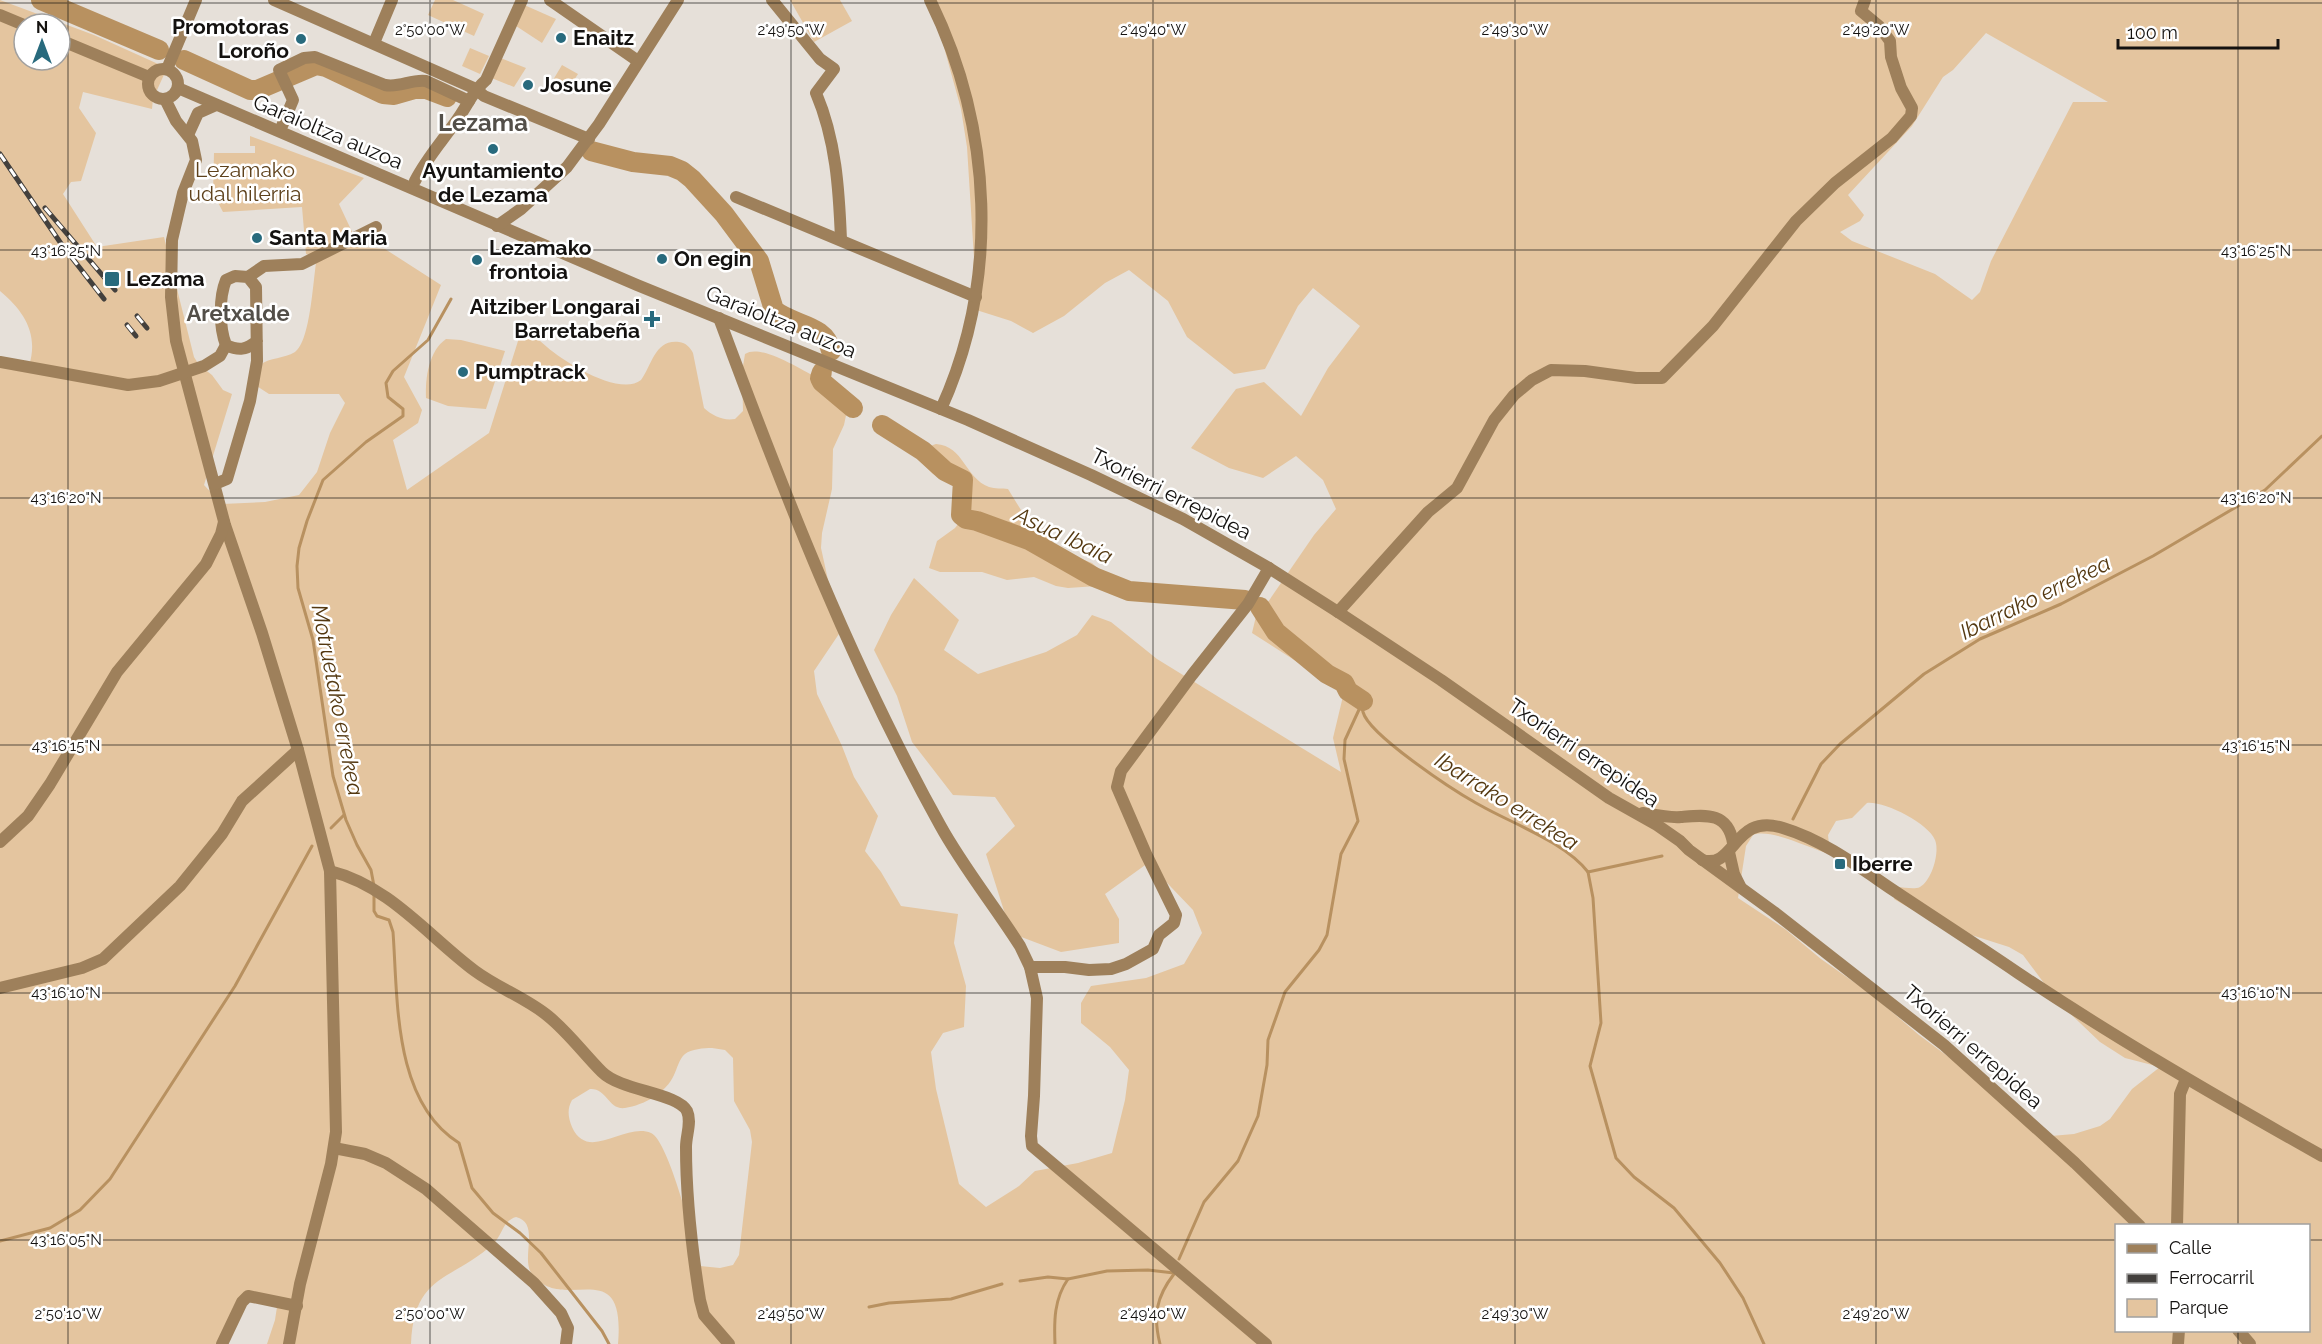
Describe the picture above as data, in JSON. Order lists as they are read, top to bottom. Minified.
{"streets":{"street":["Garaioltza auzoa","Txorierri errepidea"]},"crossings":[["Garaioltza auzoa","Txorierri errepidea"]],"districts":["Lezama","Aretxalde"],"water":["Asua Ibaia","Ibarrako errekea","Motruetako errekea"],"parks":["Lezamako udal hilerria"],"places":{"other":["Enaitz","Promotoras Loroño","Josune","Ayuntamiento de Lezama","Santa Maria","On egin","Lezamako frontoia","Pumptrack"],"transit":["Lezama","Iberre"],"health":["Aitziber Longarai Barretabeña"]},"legend":["Calle","Ferrocarril","Parque"],"scale_bar":"100 m","north":"top","coordinates":["2°50'00\"W","2°49'50\"W","2°49'40\"W","2°49'30\"W","2°49'20\"W","43°16'25\"N","43°16'20\"N","43°16'15\"N","43°16'10\"N","43°16'05\"N","2°50'10\"W"]}
